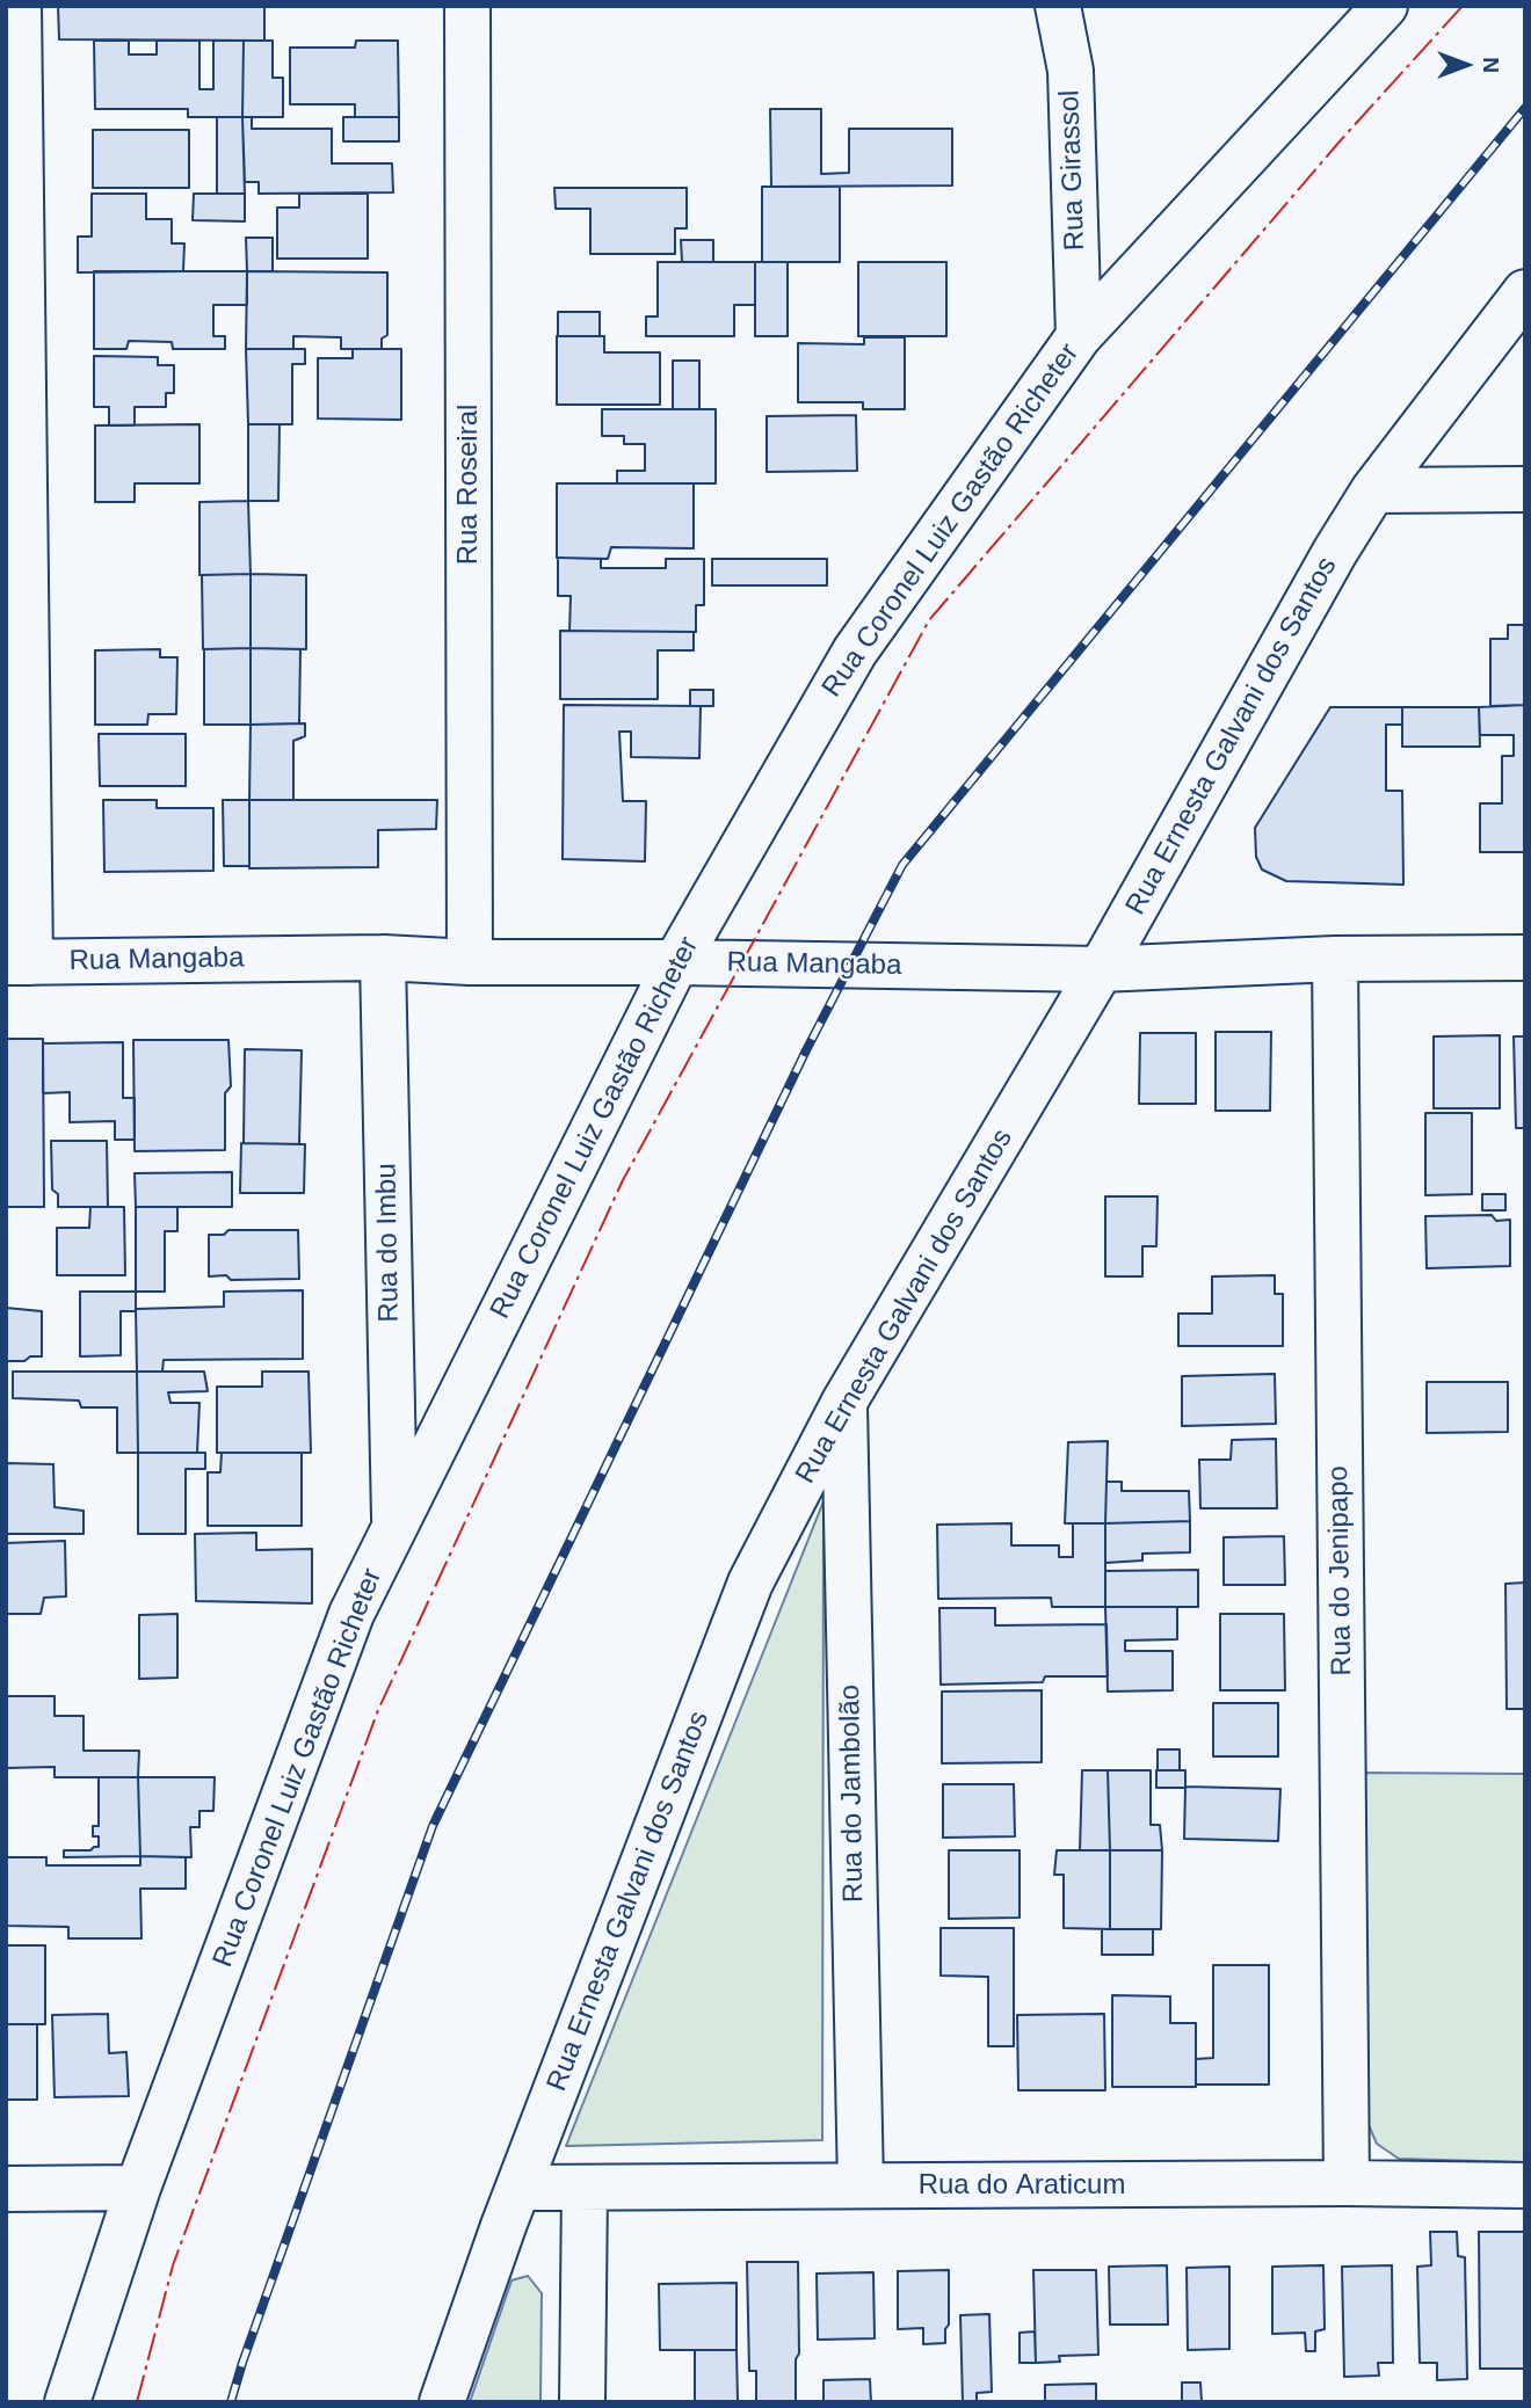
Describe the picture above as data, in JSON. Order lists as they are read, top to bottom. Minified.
{"streets":{"street":["Rua Girassol","Rua Roseiral","Rua Coronel Luiz Gastão Richeter","Rua Ernesta Galvani dos Santos","Rua Mangaba","Rua do Imbu","Rua do Jenipapo","Rua do Jambolão","Rua do Araticum"]},"crossings":[["Rua Girassol","Rua Coronel Luiz Gastão Richeter"],["Rua Roseiral","Rua Mangaba"],["Rua Coronel Luiz Gastão Richeter","Rua Mangaba"],["Rua Coronel Luiz Gastão Richeter","Rua do Imbu"],["Rua Ernesta Galvani dos Santos","Rua Mangaba"],["Rua Ernesta Galvani dos Santos","Rua do Jambolão"],["Rua Ernesta Galvani dos Santos","Rua do Araticum"],["Rua Mangaba","Rua do Imbu"],["Rua Mangaba","Rua do Jenipapo"],["Rua do Jenipapo","Rua do Araticum"],["Rua do Jambolão","Rua do Araticum"]],"north":"right"}
